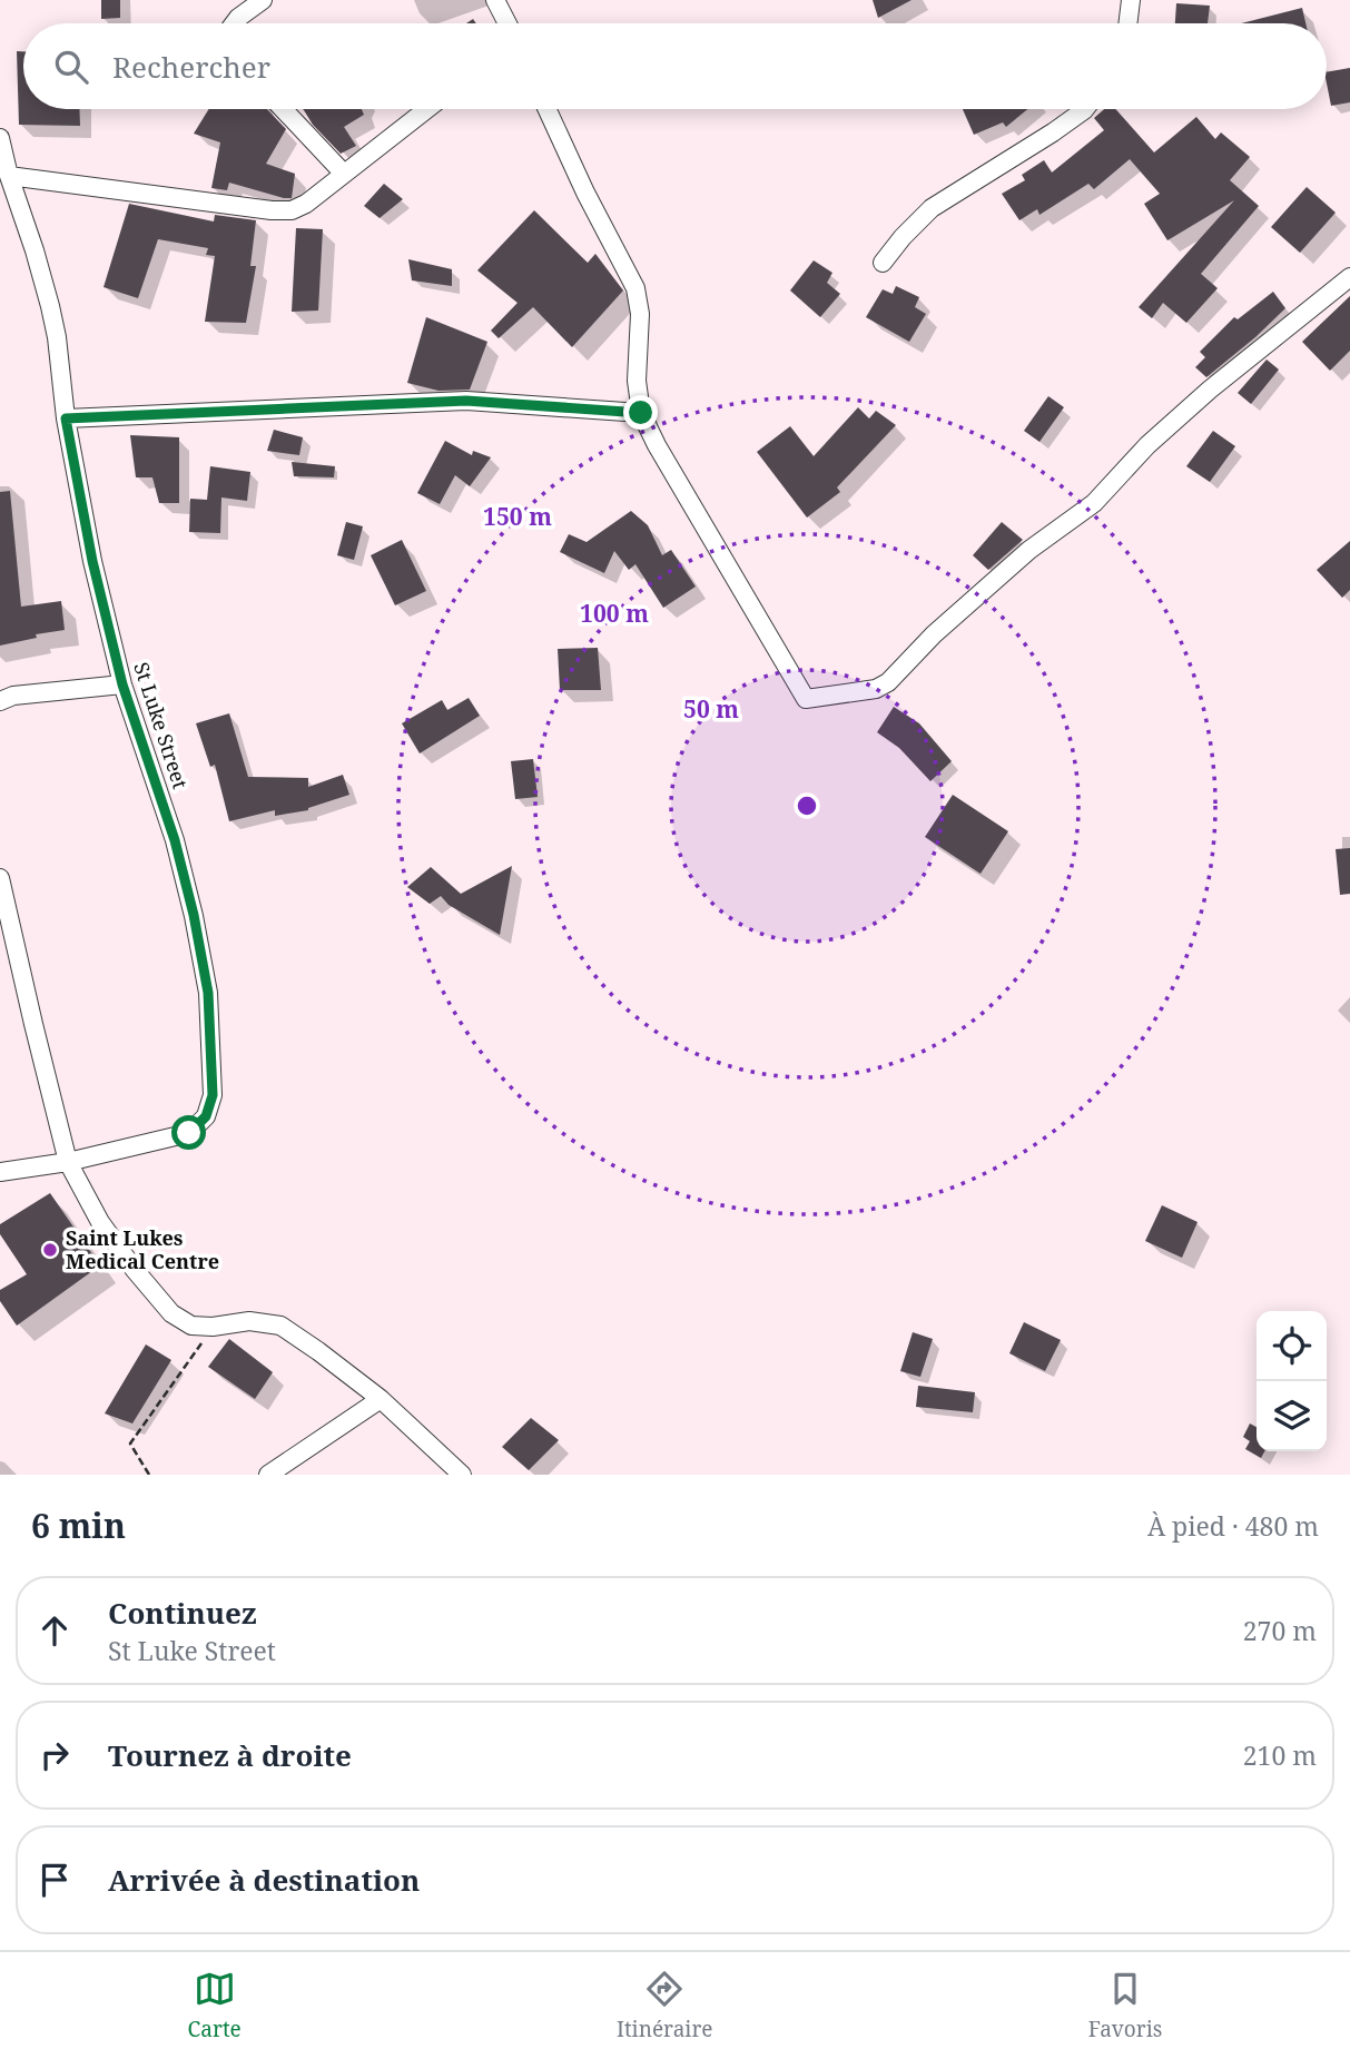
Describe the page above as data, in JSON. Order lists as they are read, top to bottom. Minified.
{"streets":{"street":["St Luke Street"]},"places":["Saint Lukes Medical Centre"],"page":{"search":"Rechercher","heading":["6 min","À pied · 480 m"],"list":[["Continuez","St Luke Street","270 m"],["Tournez à droite","210 m"],"Arrivée à destination"],"nav":["Carte","Itinéraire","Favoris"]},"rings":["150 m","100 m","50 m"]}
